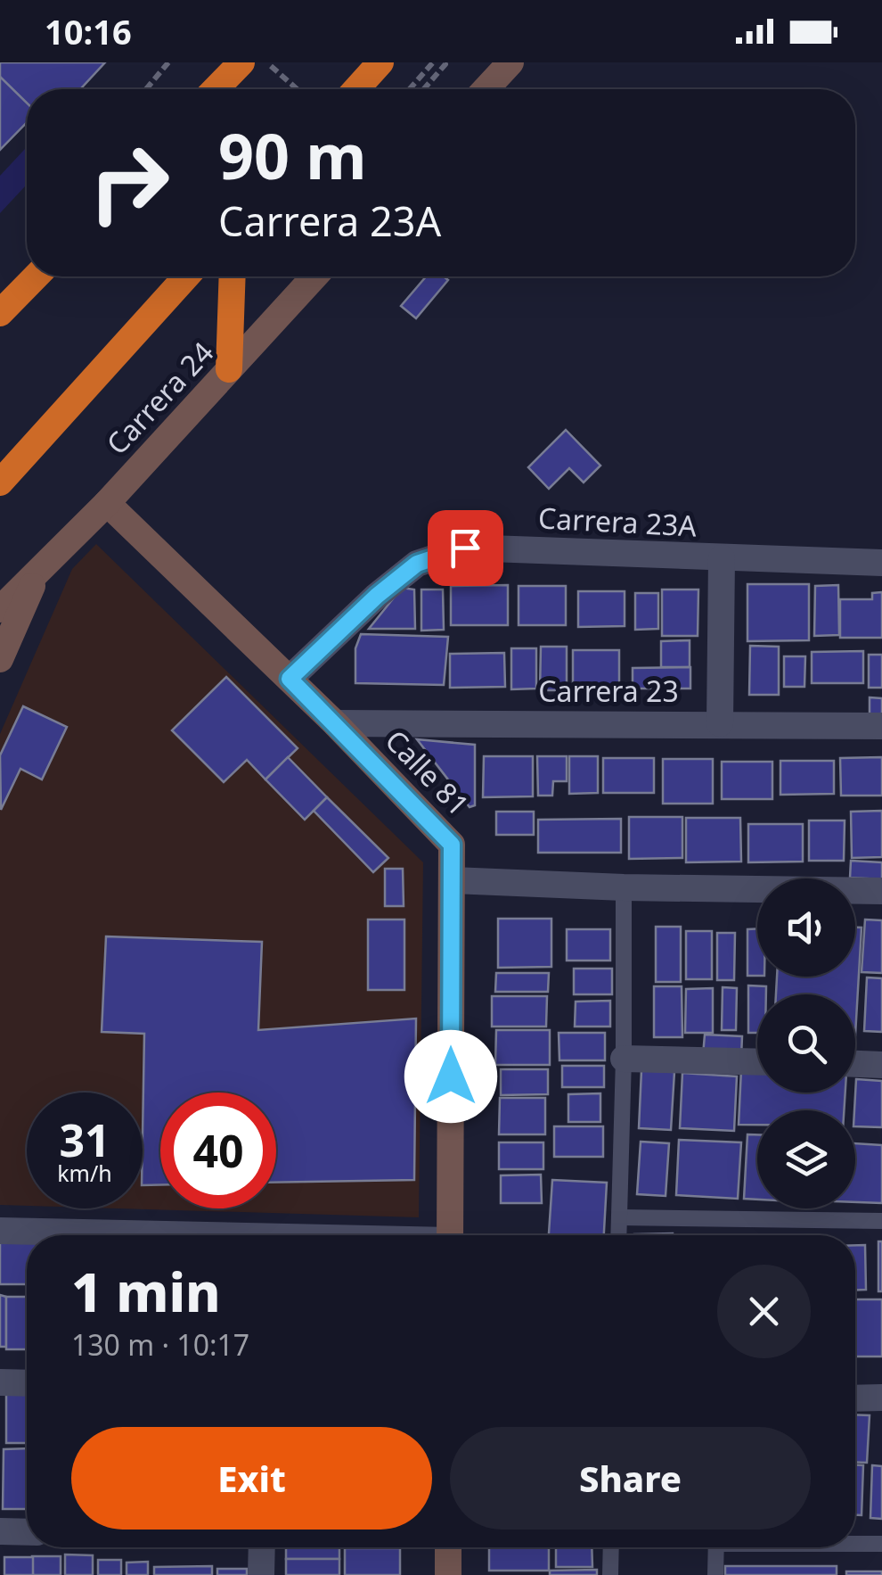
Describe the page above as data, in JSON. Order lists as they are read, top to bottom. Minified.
{"streets":{"street":["Carrera 24","Carrera 23A","Carrera 23","Calle 81"]},"crossings":[["Carrera 24","Calle 81"],["Carrera 23A","Calle 81"],["Carrera 23","Calle 81"]],"page":{"status":"10:16","turn":["90 m","Carrera 23A"],"speed":"31 km/h","limit":"40","heading":["1 min","130 m · 10:17"],"buttons":["Exit","Share"]}}
